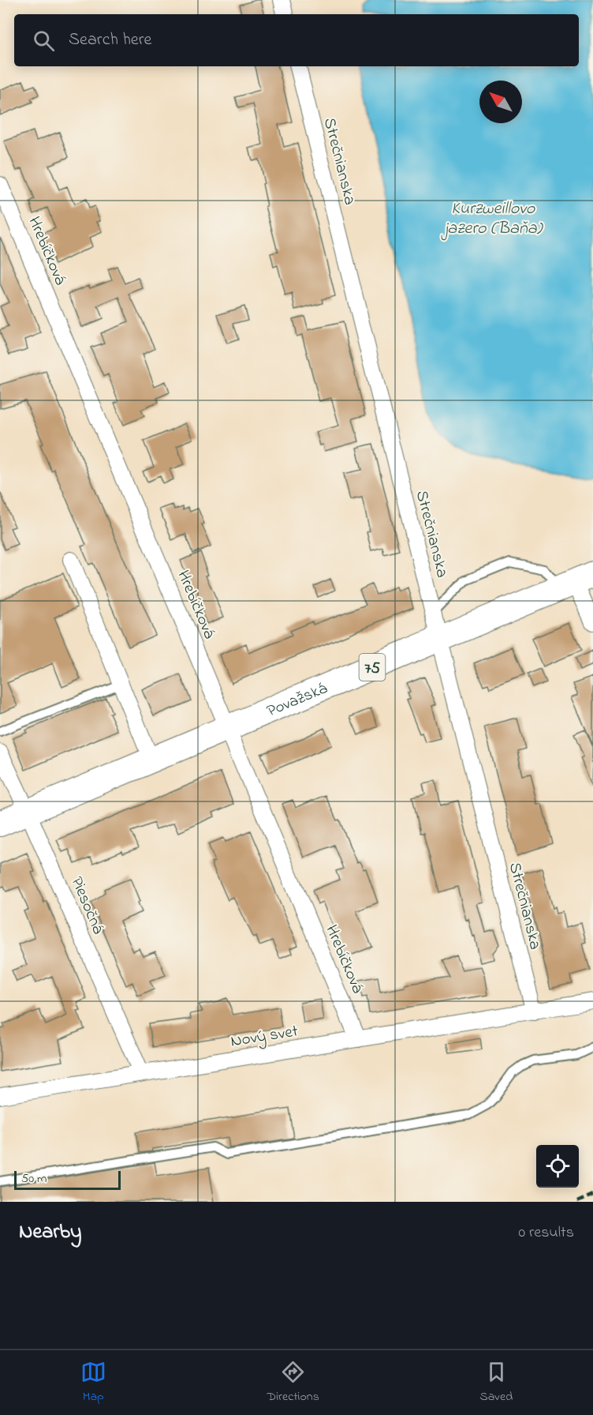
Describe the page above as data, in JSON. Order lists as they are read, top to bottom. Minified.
{"streets":{"main road":["75","Považská"],"street":["Strečnianska","Hrebíčková","Piesočná","Nový svet"]},"crossings":[["Strečnianska","Považská"],["Strečnianska","Nový svet"],["Hrebíčková","Považská"],["Hrebíčková","Nový svet"],["Považská","Piesočná"],["Piesočná","Nový svet"]],"water":["Kurzweillovo jazero (Baňa)"],"scale_bar":"50 m","north":"top left","page":{"search":"Search here","scale":"50 m","heading":["Nearby","0 results"],"nav":["Map","Directions","Saved"]}}
